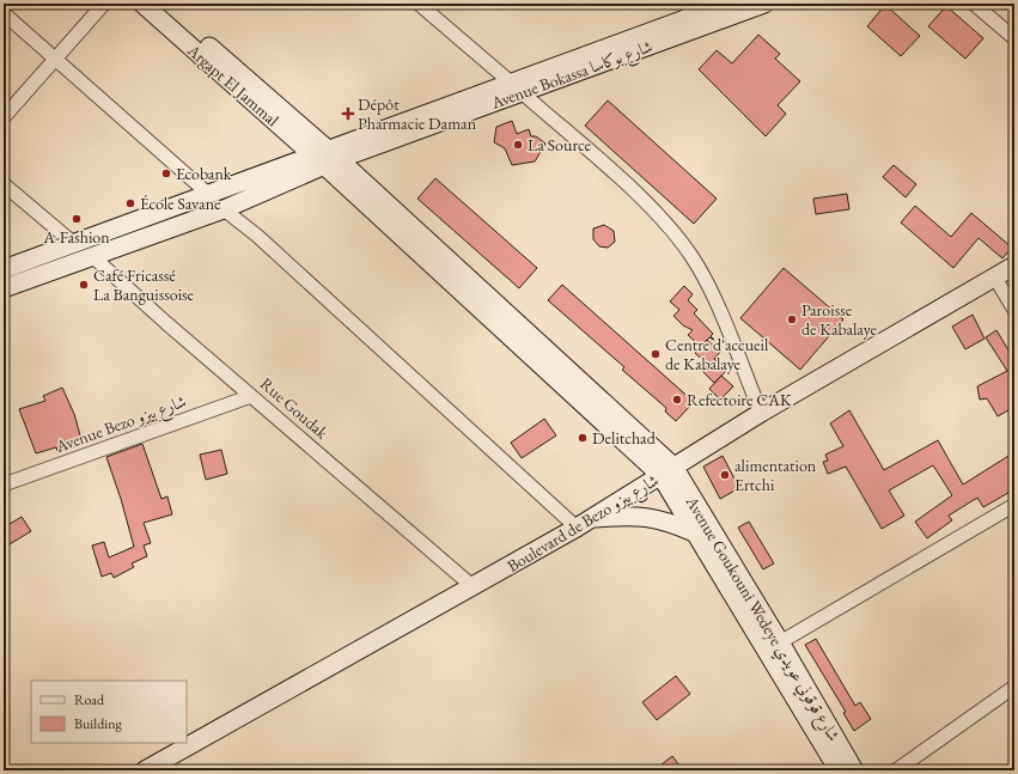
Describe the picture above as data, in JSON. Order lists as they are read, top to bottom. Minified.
{"streets":{"street":["Avenue Bokassa شارع بوكاسا","Argapt El Jammal","Rue Goudak","Avenue Bezo شارع بيزو","Boulevard de Bezo شارع بيزو","Avenue Goukouni Wedeye شارع قوقوني عويدي"]},"crossings":[["Avenue Bokassa شارع بوكاسا","Argapt El Jammal"],["Avenue Bokassa شارع بوكاسا","Rue Goudak"],["Rue Goudak","Avenue Bezo شارع بيزو"],["Rue Goudak","Boulevard de Bezo شارع بيزو"],["Boulevard de Bezo شارع بيزو","Avenue Goukouni Wedeye شارع قوقوني عويدي"]],"places":{"health":["Dépôt Pharmacie Daman"],"other":["La Source","Ecobank","École Savane","A-Fashion","Café Fricassé La Banguissoise","Paroisse de Kabalaye","Centre d'accueil de Kabalaye","Refectoire CAK","Delitchad","alimentation Ertchi"]},"legend":["Road","Building"]}
